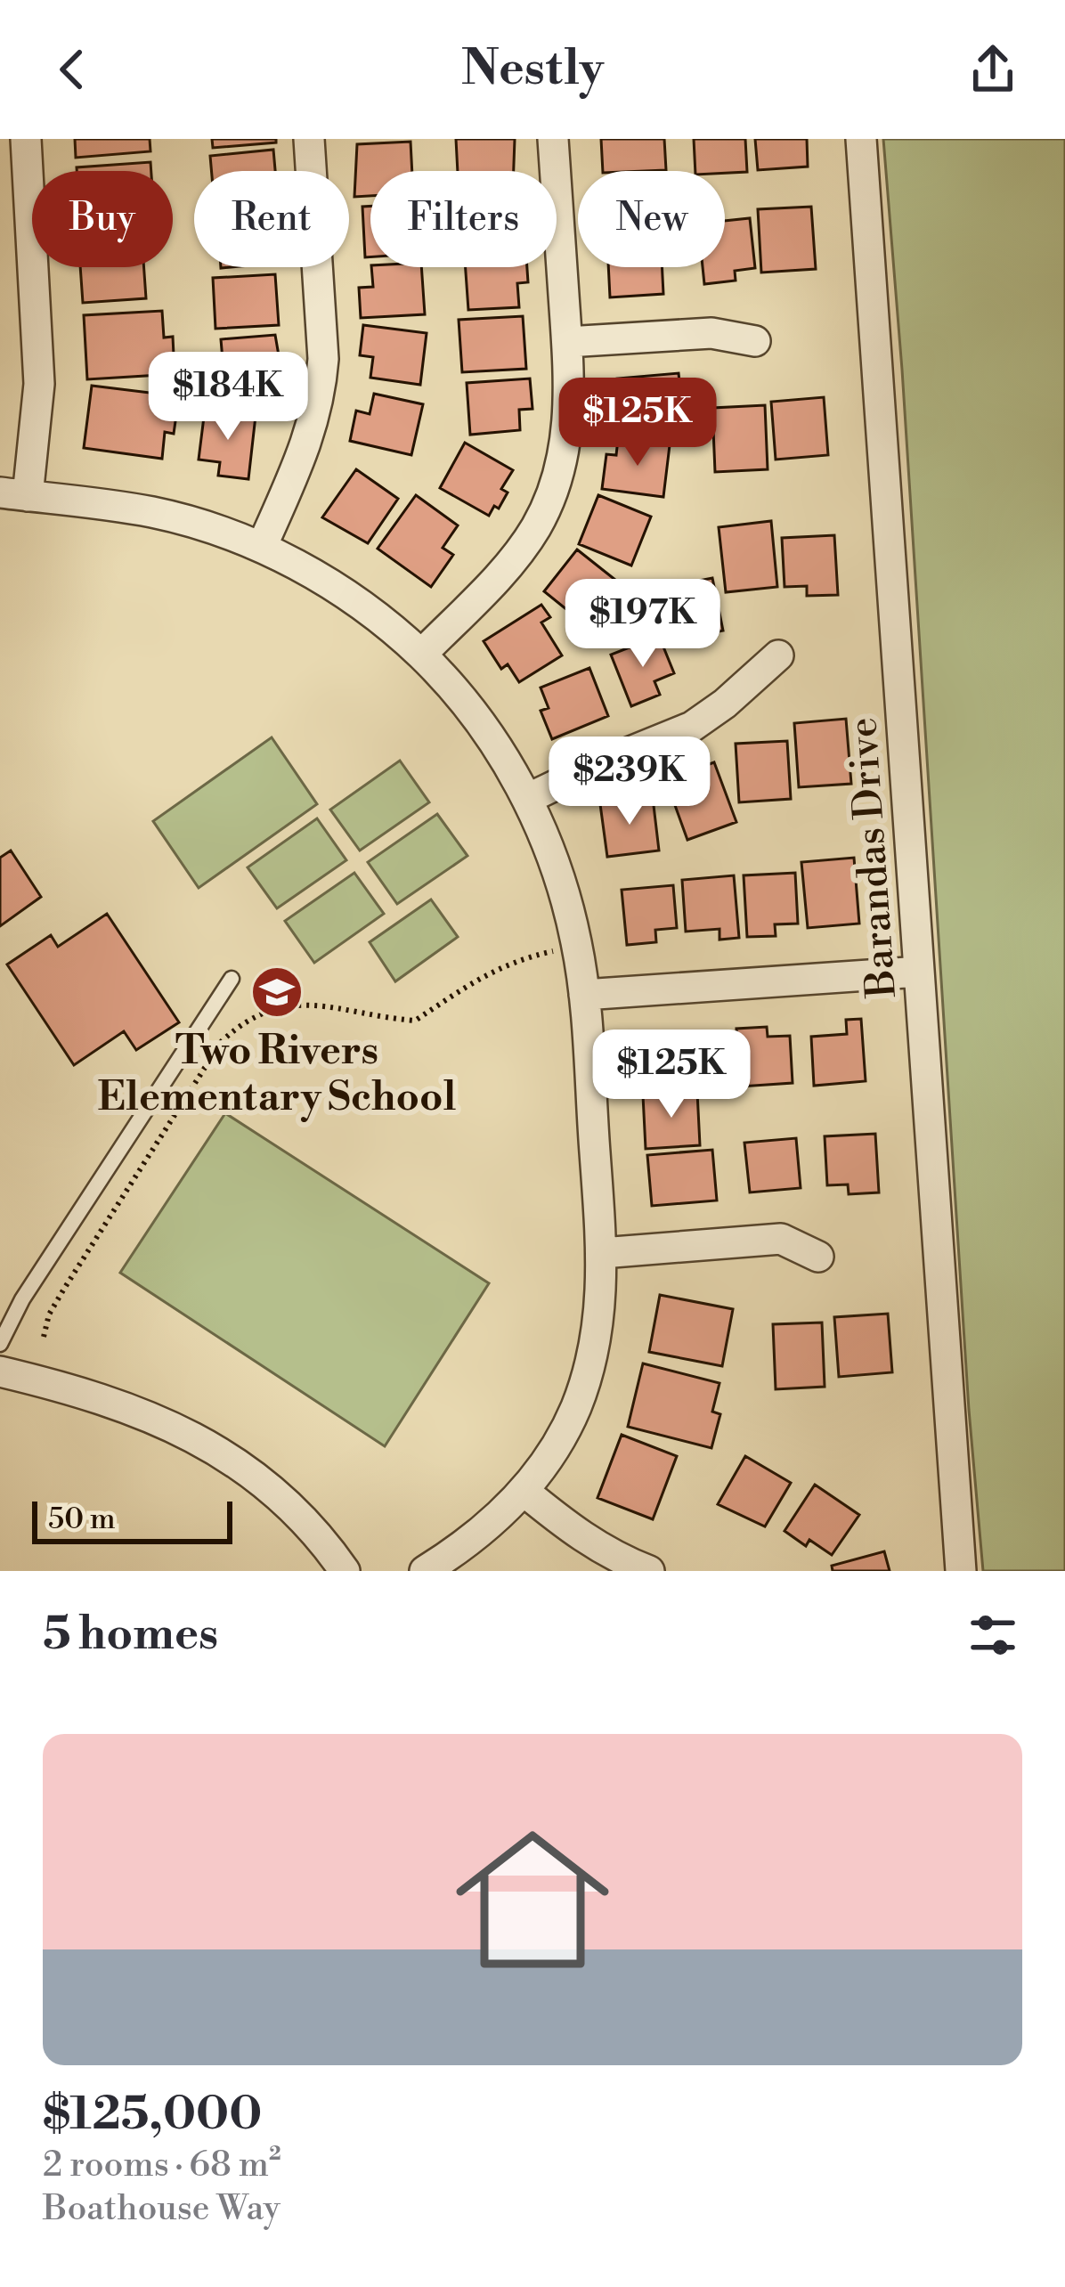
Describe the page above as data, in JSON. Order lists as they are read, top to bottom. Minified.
{"streets":{"street":["Barandas Drive"]},"places":{"school or university":["Two Rivers Elementary School"]},"scale_bar":"50 m","page":{"header":"Nestly","chip":["Buy","Rent","Filters","New"],"price":["$184K","$125K","$197K","$239K","$125K"],"scale":"50 m","heading":"5 homes","list":[{"name":"$125,000","note":"2 rooms · 68 m² · Boathouse Way"}]}}
